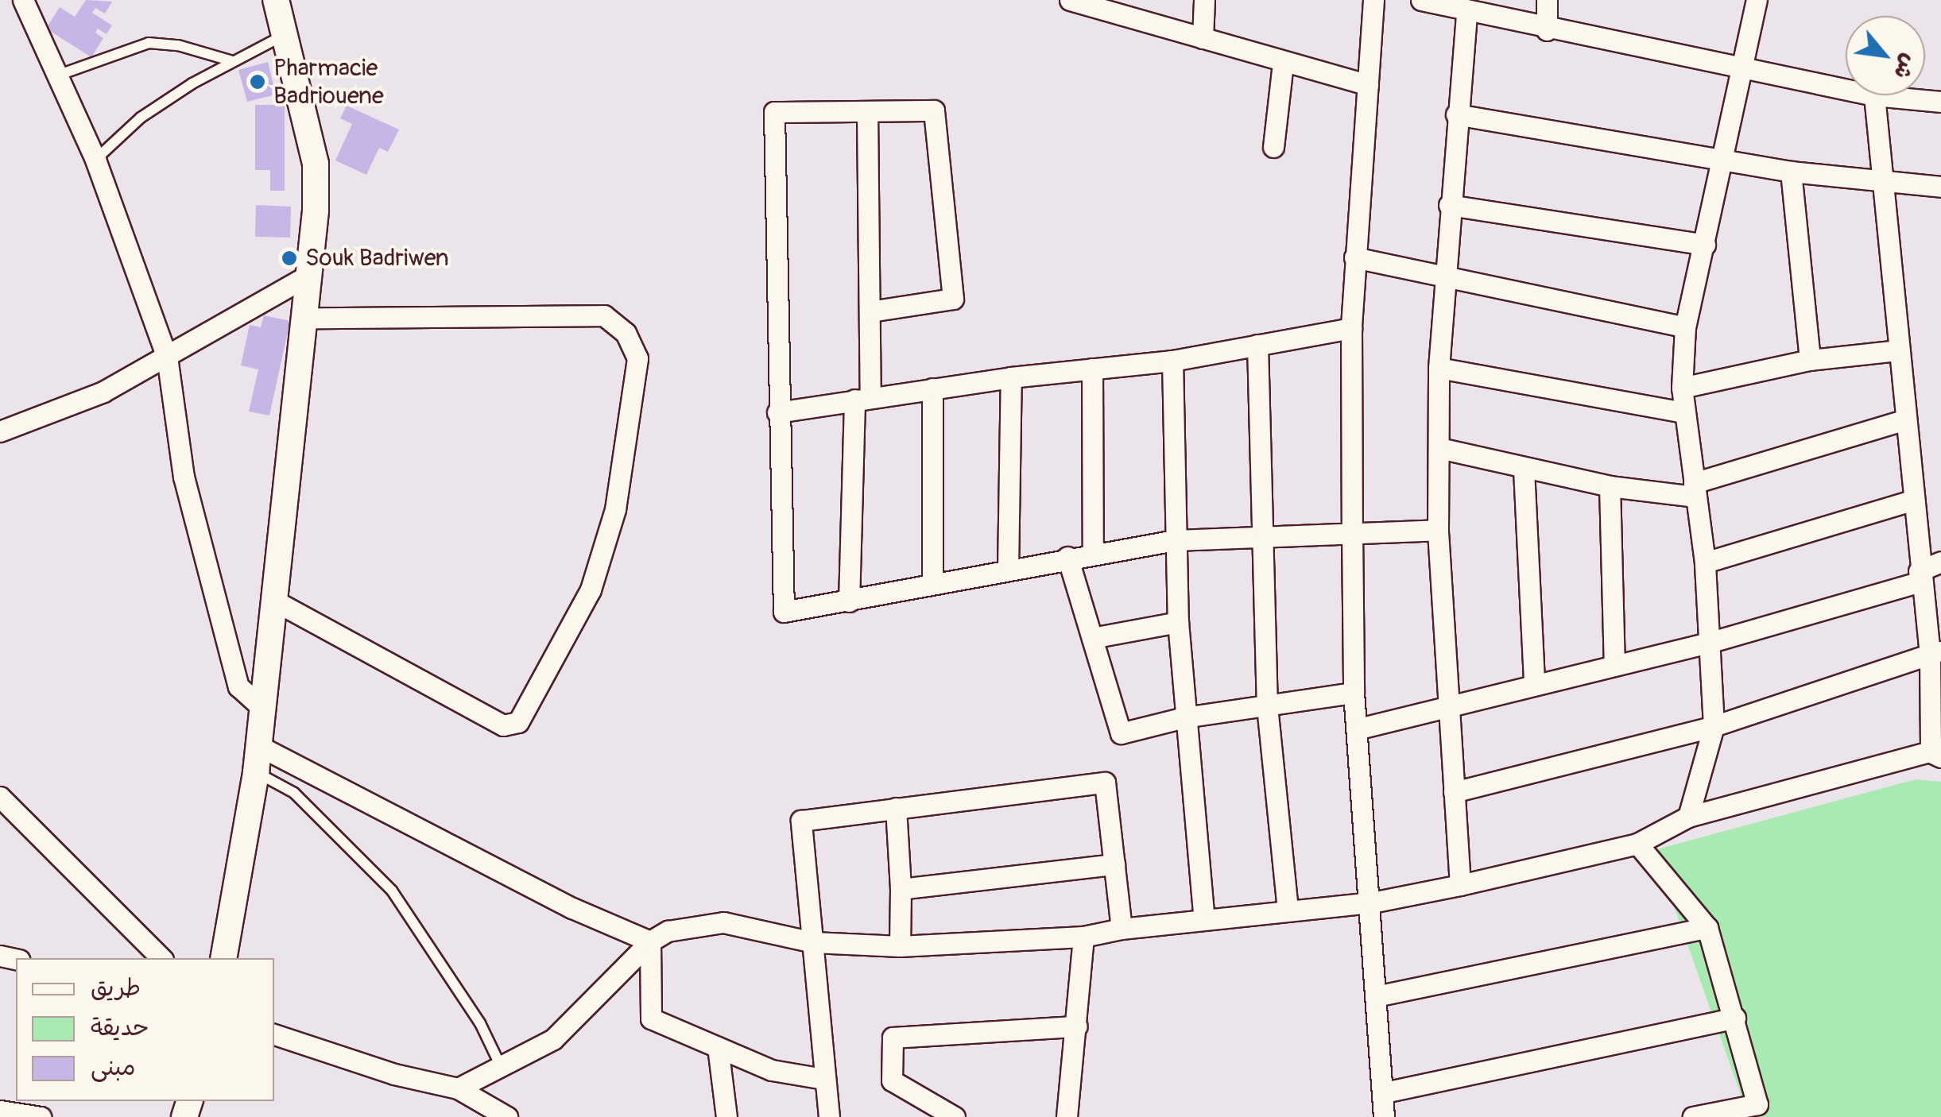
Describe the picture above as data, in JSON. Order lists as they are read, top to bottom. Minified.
{"places":["Pharmacie Badriouene","Souk Badriwen"],"legend":["طريق","حديقة","مبنى"],"north":"bottom right"}
